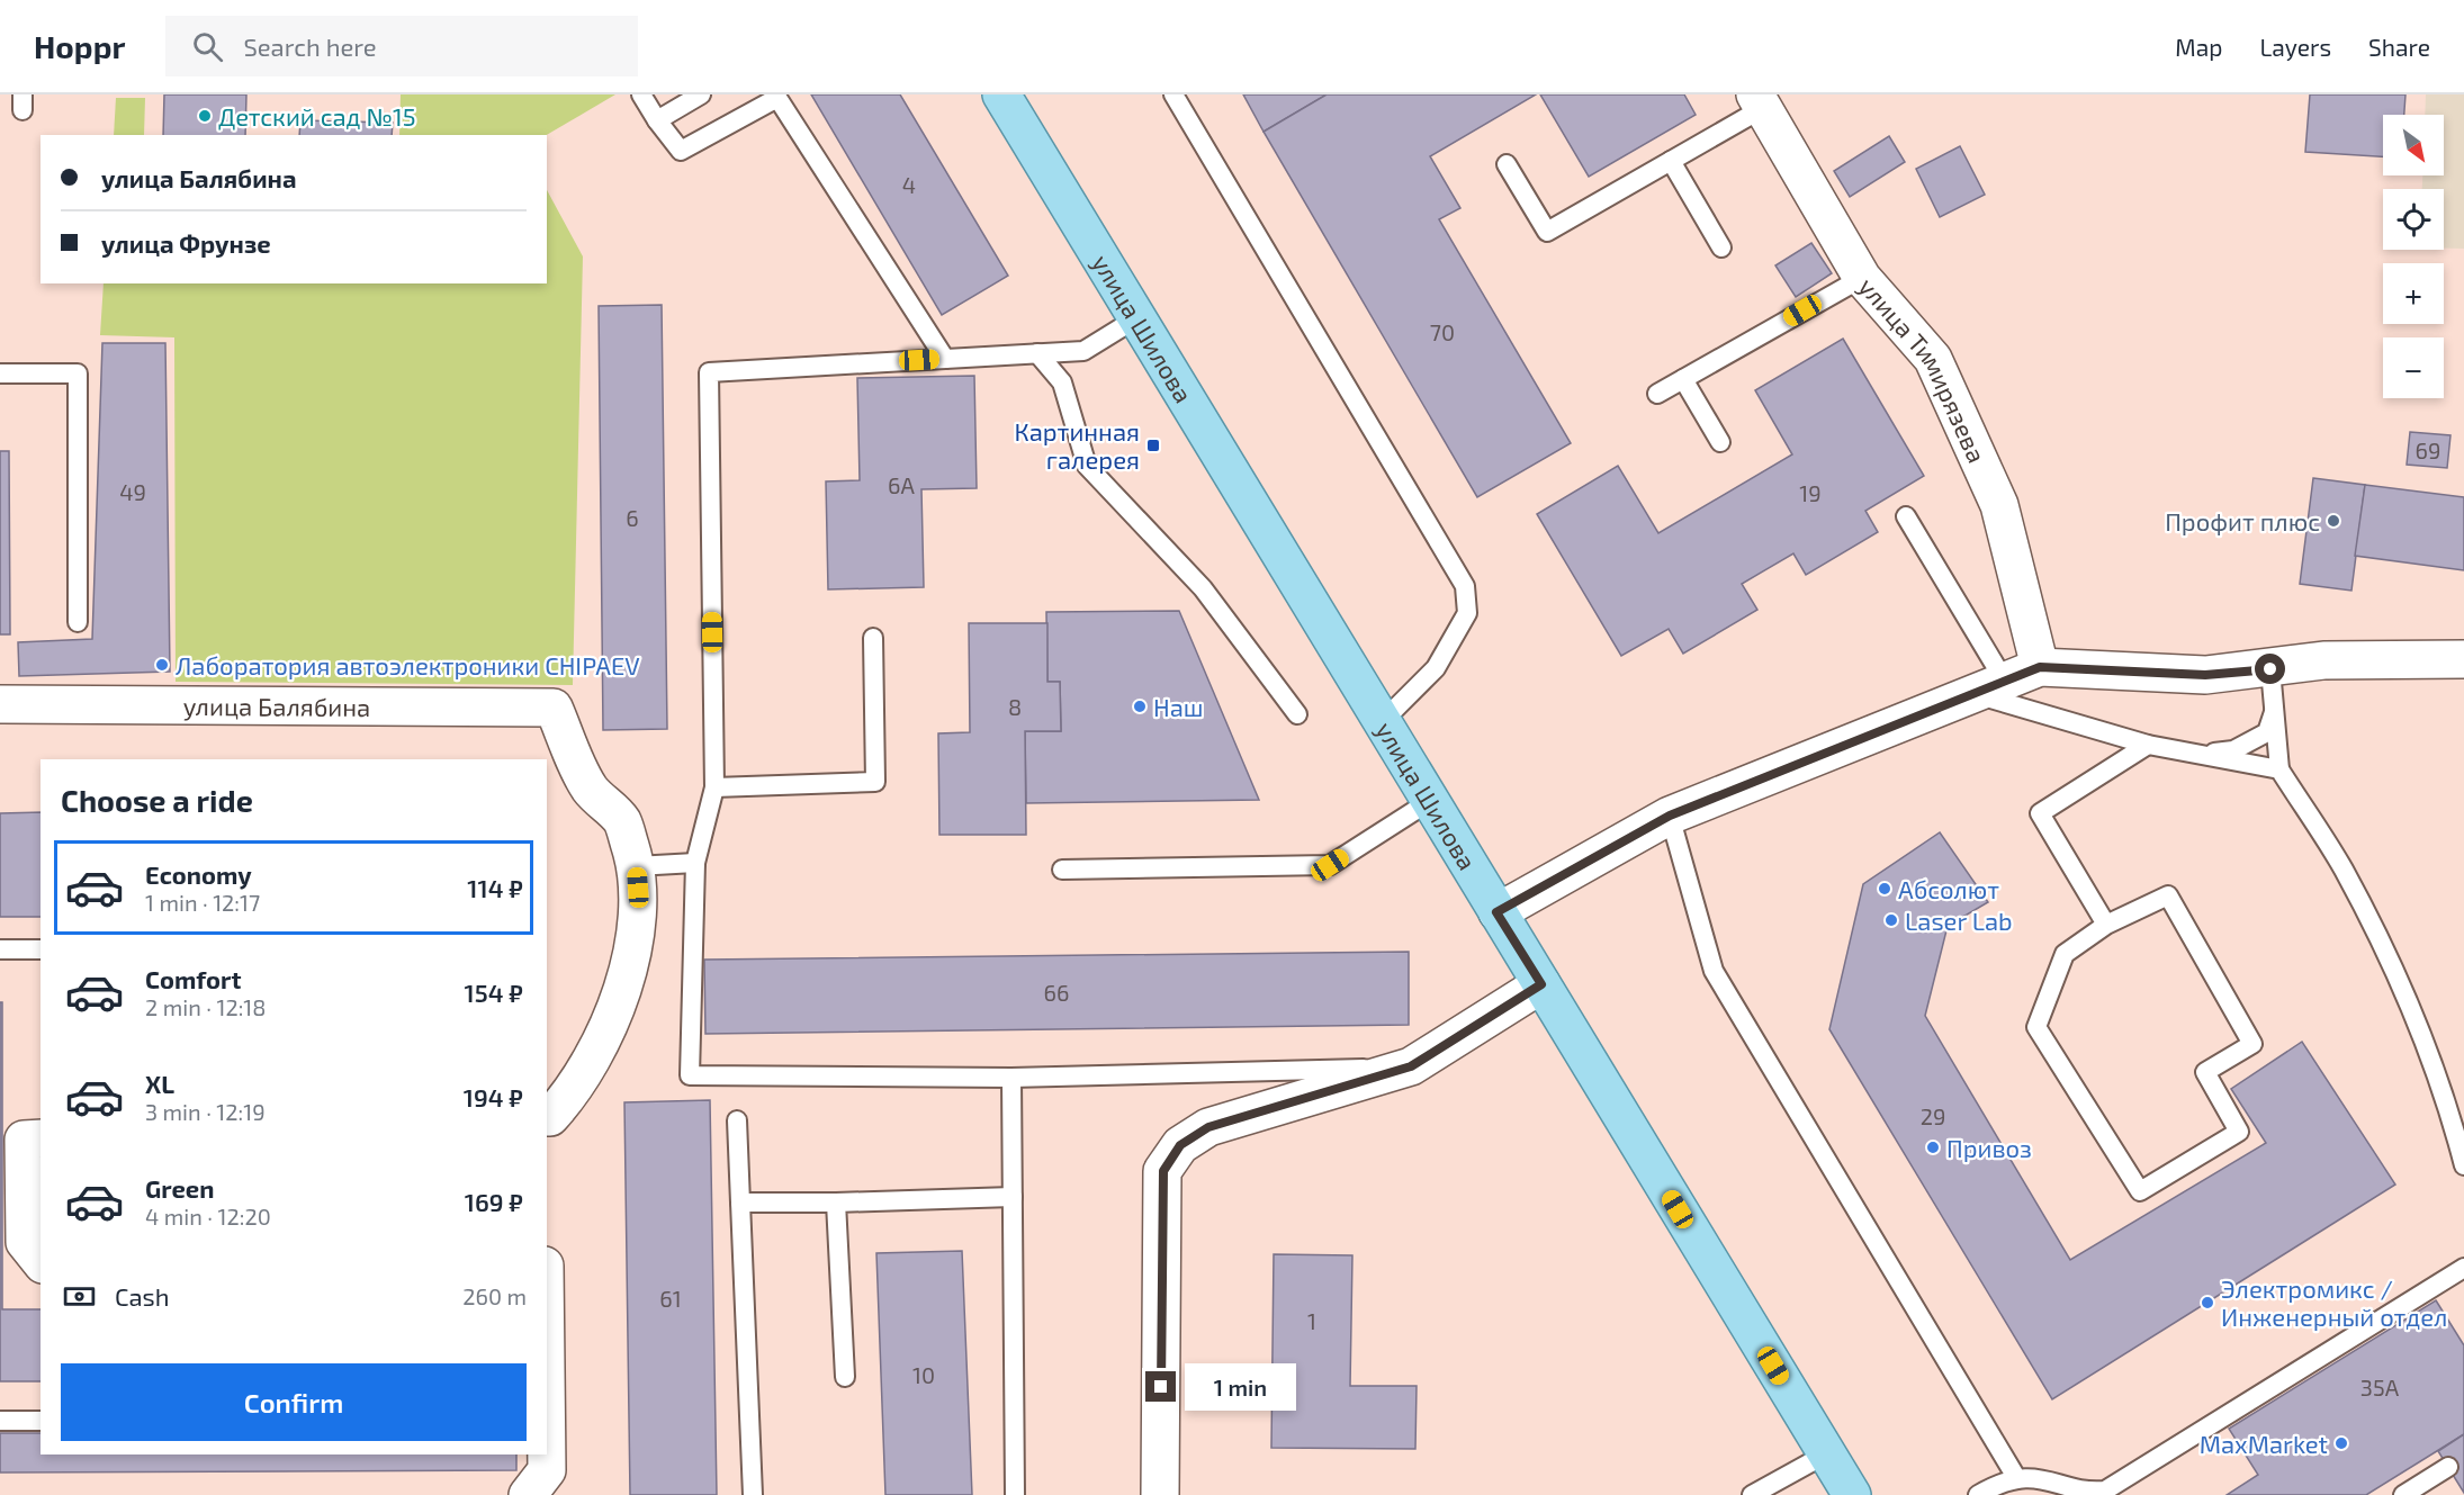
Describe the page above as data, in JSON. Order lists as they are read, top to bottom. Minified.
{"streets":{"main road":["улица Шилова"],"street":["улица Тимирязева","улица Балябина"]},"places":{"other":["Детский сад №15","Профит плюс","Лаборатория автоэлектроники CHIPAEV","Наш","Абсолют","Laser Lab","Привоз","Электромикс / Инженерный отдел","MaxMarket"],"transit":["Картинная галерея"]},"house_numbers":["4","70","69","6А","49","19","6","8","66","29","61","1","10","35А"],"north":"bottom right","page":{"header":"Hoppr","search":"Search here","nav":["Map","Layers","Share"],"map_buttons":["+","−"],"banner":["улица Балябина","улица Фрунзе"],"heading":"Choose a ride","list":[{"name":"Economy","note":"1 min · 12:17","value":"114 ₽"},{"name":"Comfort","note":"2 min · 12:18","value":"154 ₽"},{"name":"XL","note":"3 min · 12:19","value":"194 ₽"},{"name":"Green","note":"4 min · 12:20","value":"169 ₽"}],"pay":["Cash","260 m"],"buttons":"Confirm","bubble":"1 min"}}
